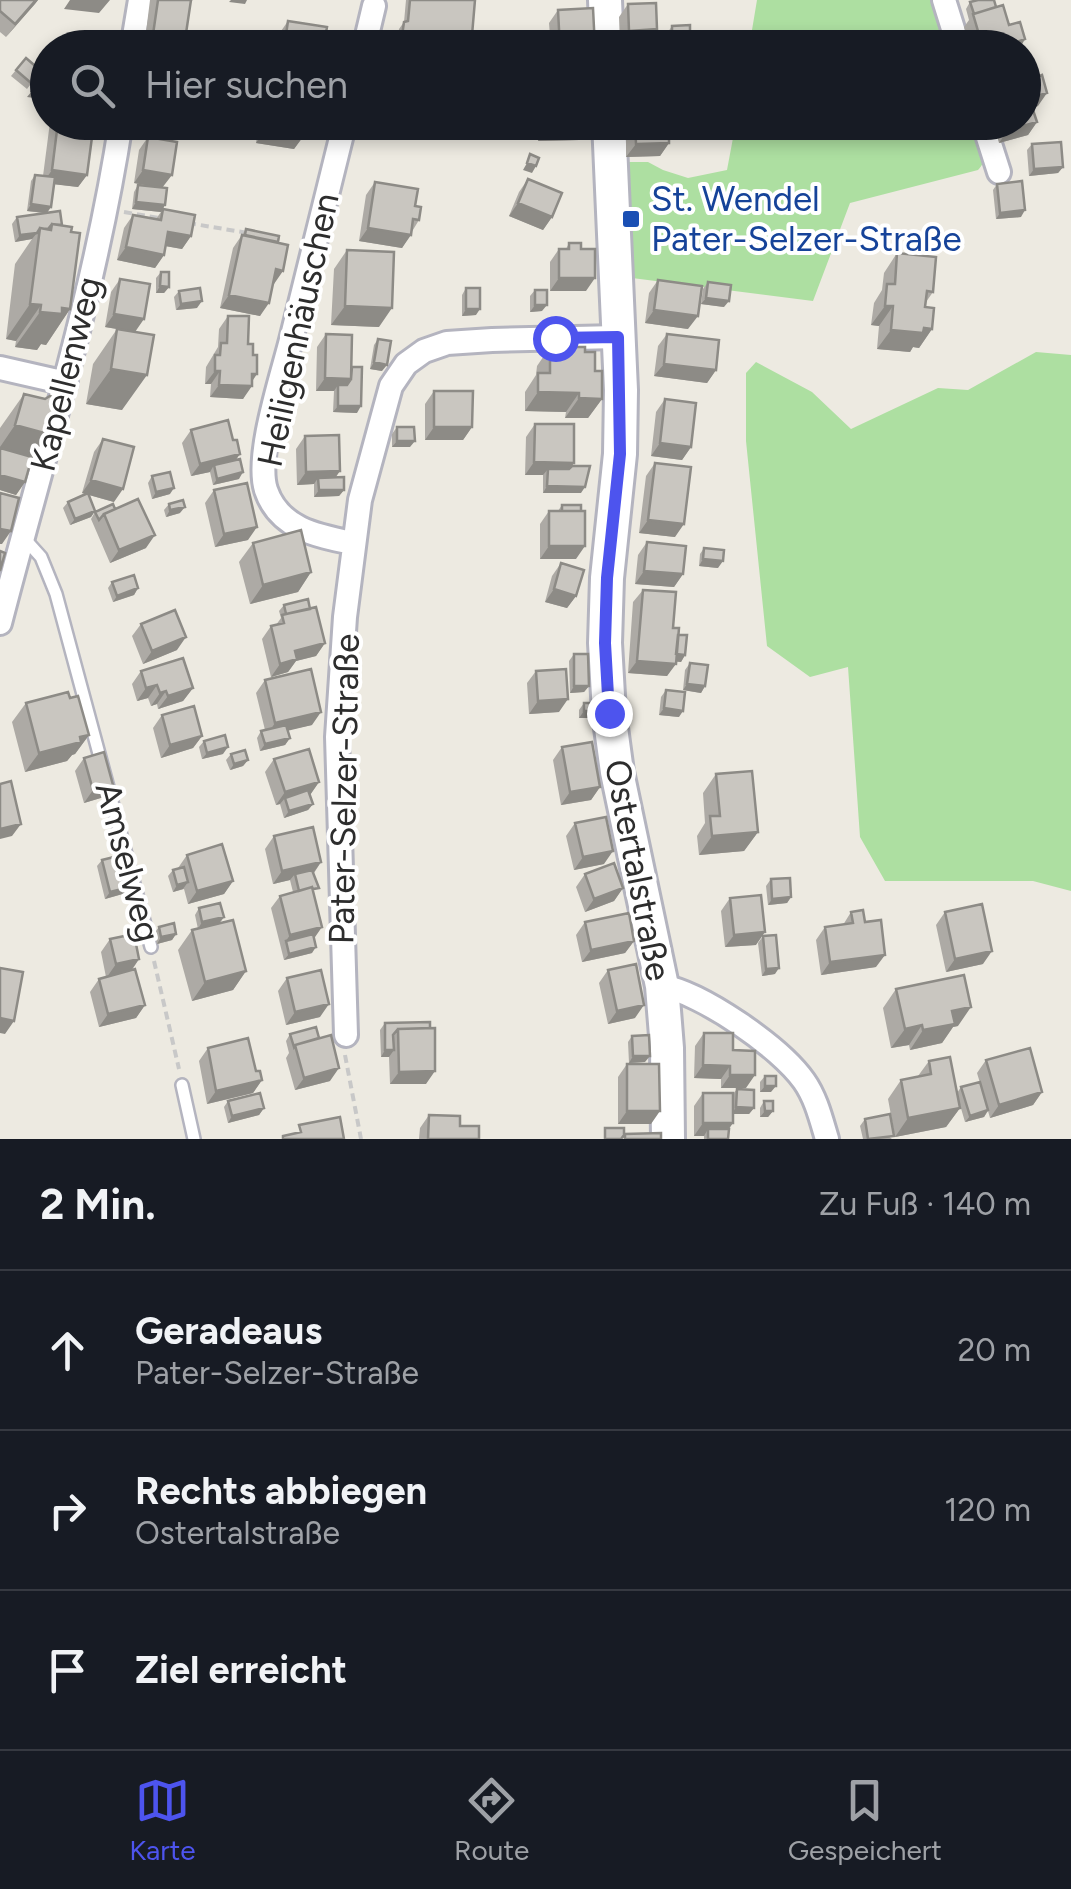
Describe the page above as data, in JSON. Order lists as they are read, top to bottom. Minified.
{"streets":{"street":["Heiligenhäuschen","Kapellenweg","Pater-Selzer-Straße","Ostertalstraße"],"lane":["Amselweg"]},"crossings":[["Heiligenhäuschen","Pater-Selzer-Straße"],["Kapellenweg","Amselweg"],["Pater-Selzer-Straße","Ostertalstraße"]],"places":{"transit":["St. Wendel Pater-Selzer-Straße"]},"page":{"search":"Hier suchen","heading":["2 Min.","Zu Fuß · 140 m"],"list":[["Geradeaus","Pater-Selzer-Straße","20 m"],["Rechts abbiegen","Ostertalstraße","120 m"],"Ziel erreicht"],"nav":["Karte","Route","Gespeichert"]}}
